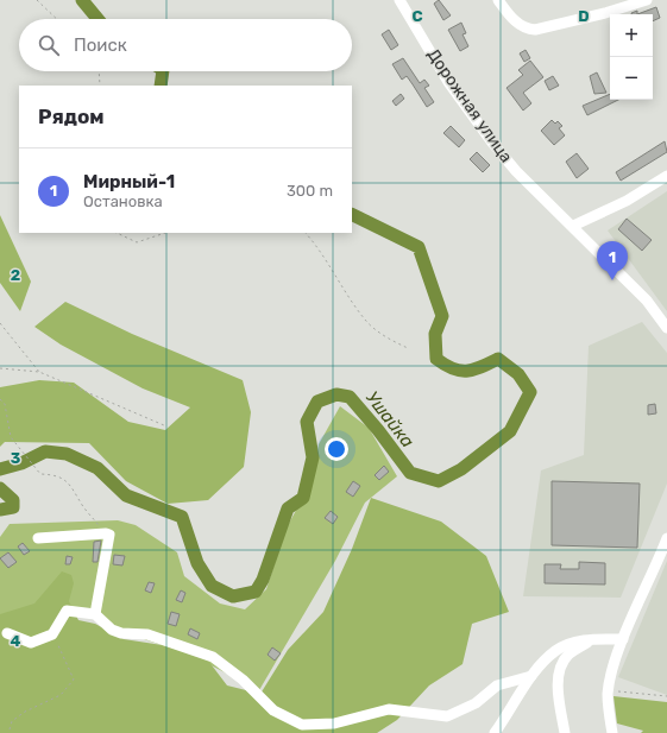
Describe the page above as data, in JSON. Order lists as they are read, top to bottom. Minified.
{"streets":{"street":["Дорожная улица"]},"water":["Ушайка"],"page":{"map_buttons":["+","−"],"search":"Поиск","heading":"Рядом","list":[{"mark":"1","name":"Мирный-1","note":"Остановка","value":"300 m"}],"pins":"1"},"grid":{"columns":["C","D"],"rows":["2","3","4"]}}
